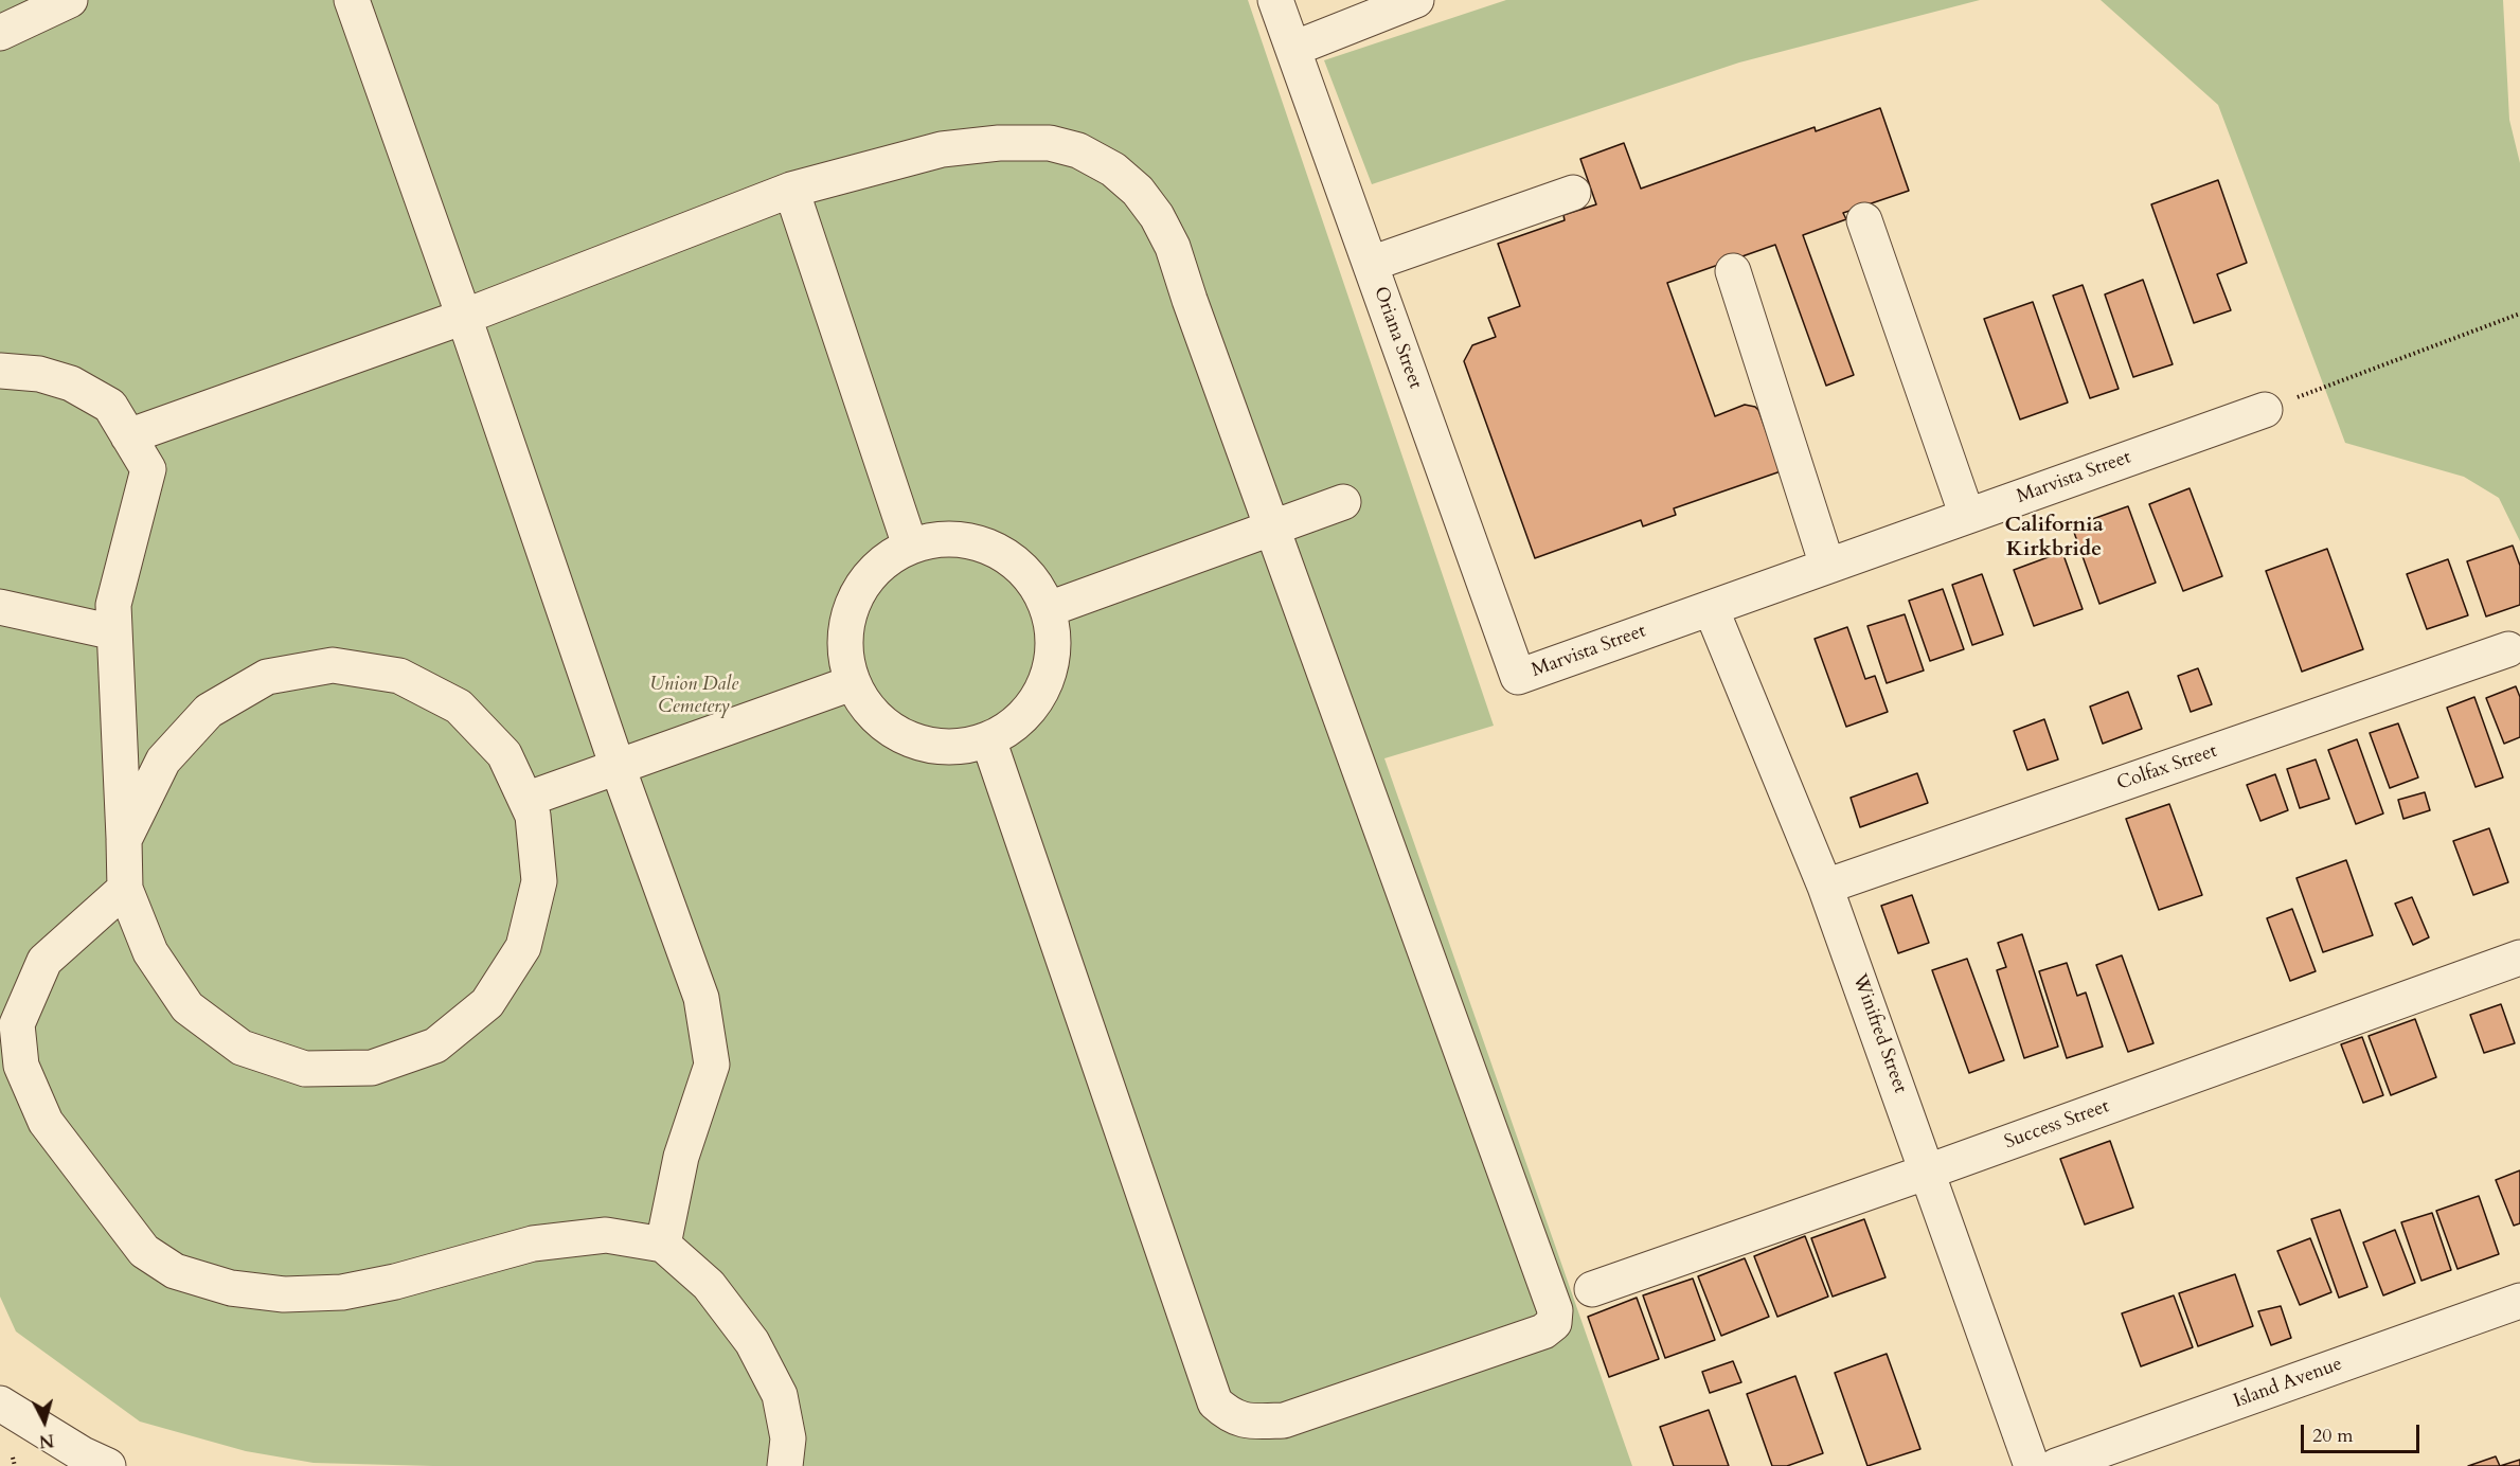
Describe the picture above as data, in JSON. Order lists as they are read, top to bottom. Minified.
{"streets":{"street":["Oriana Street","Marvista Street","Colfax Street","Winifred Street","Success Street","Island Avenue"]},"crossings":[["Oriana Street","Marvista Street"],["Marvista Street","Winifred Street"],["Colfax Street","Winifred Street"],["Winifred Street","Success Street"]],"districts":["California Kirkbride"],"parks":["Union Dale Cemetery"],"scale_bar":"20 m","north":"bottom"}
